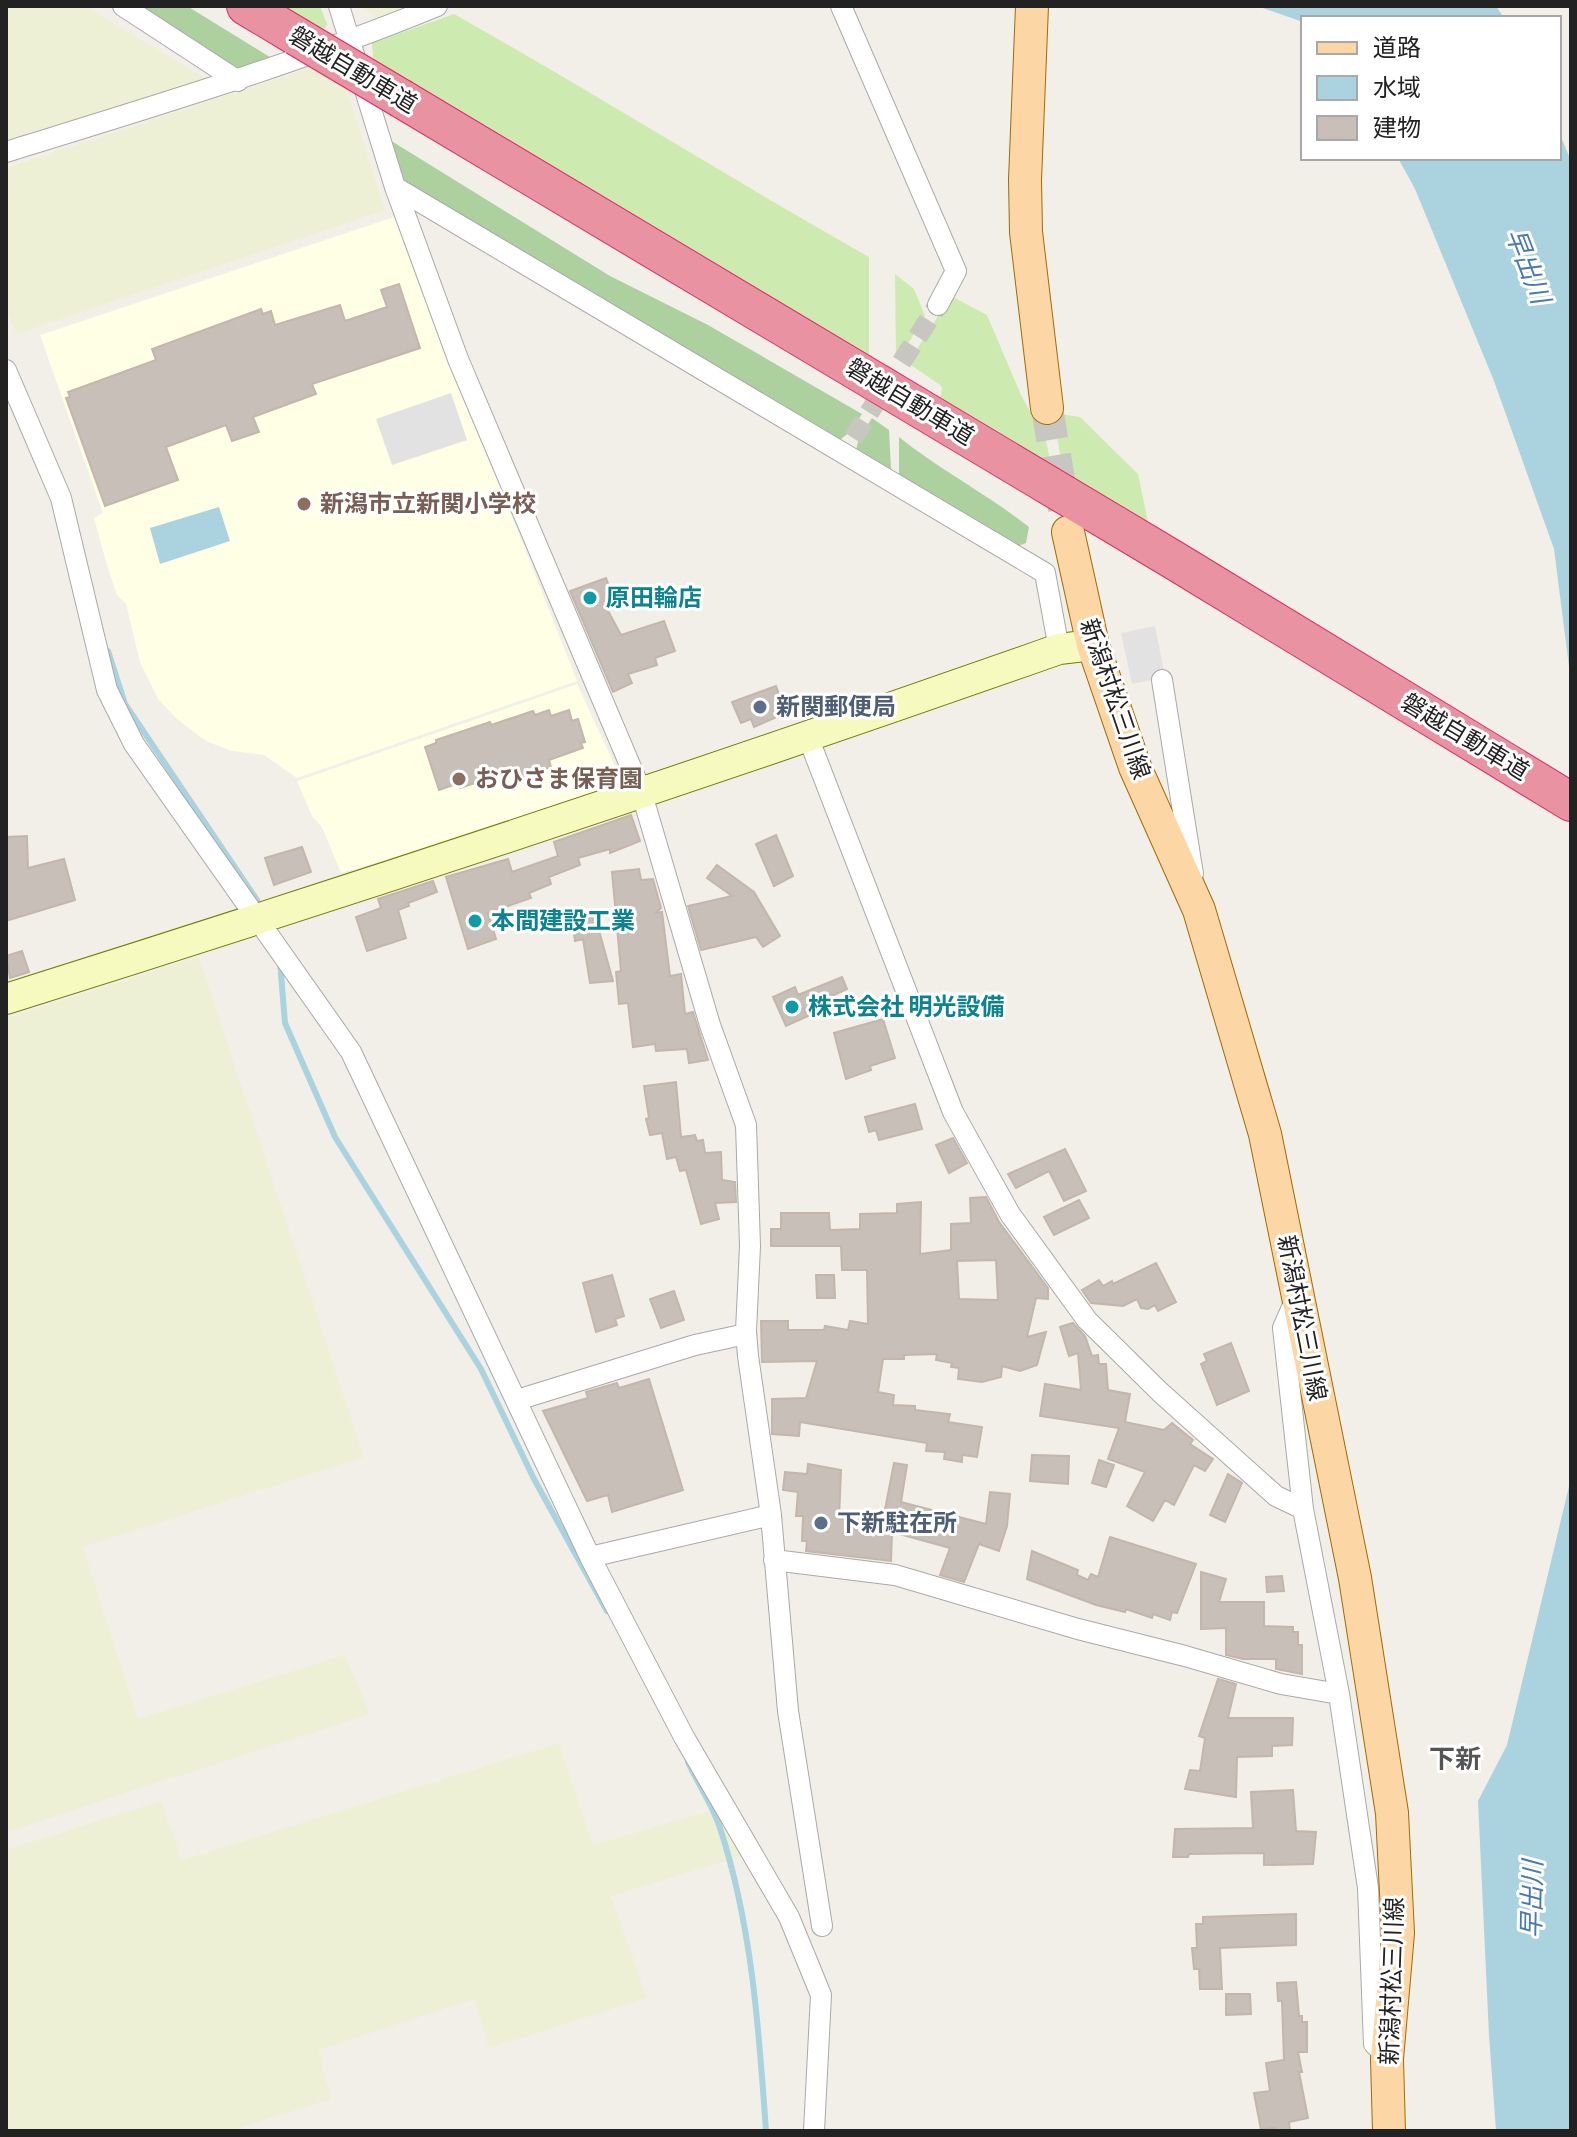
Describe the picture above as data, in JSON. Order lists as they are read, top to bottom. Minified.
{"streets":{"highway":["磐越自動車道"],"main road":["新潟村松三川線"]},"districts":["下新"],"water":["早出川"],"places":["新潟市立新関小学校","原田輪店","新関郵便局","おひさま保育園","本間建設工業","株式会社 明光設備","下新駐在所"],"legend":["道路","水域","建物"]}
